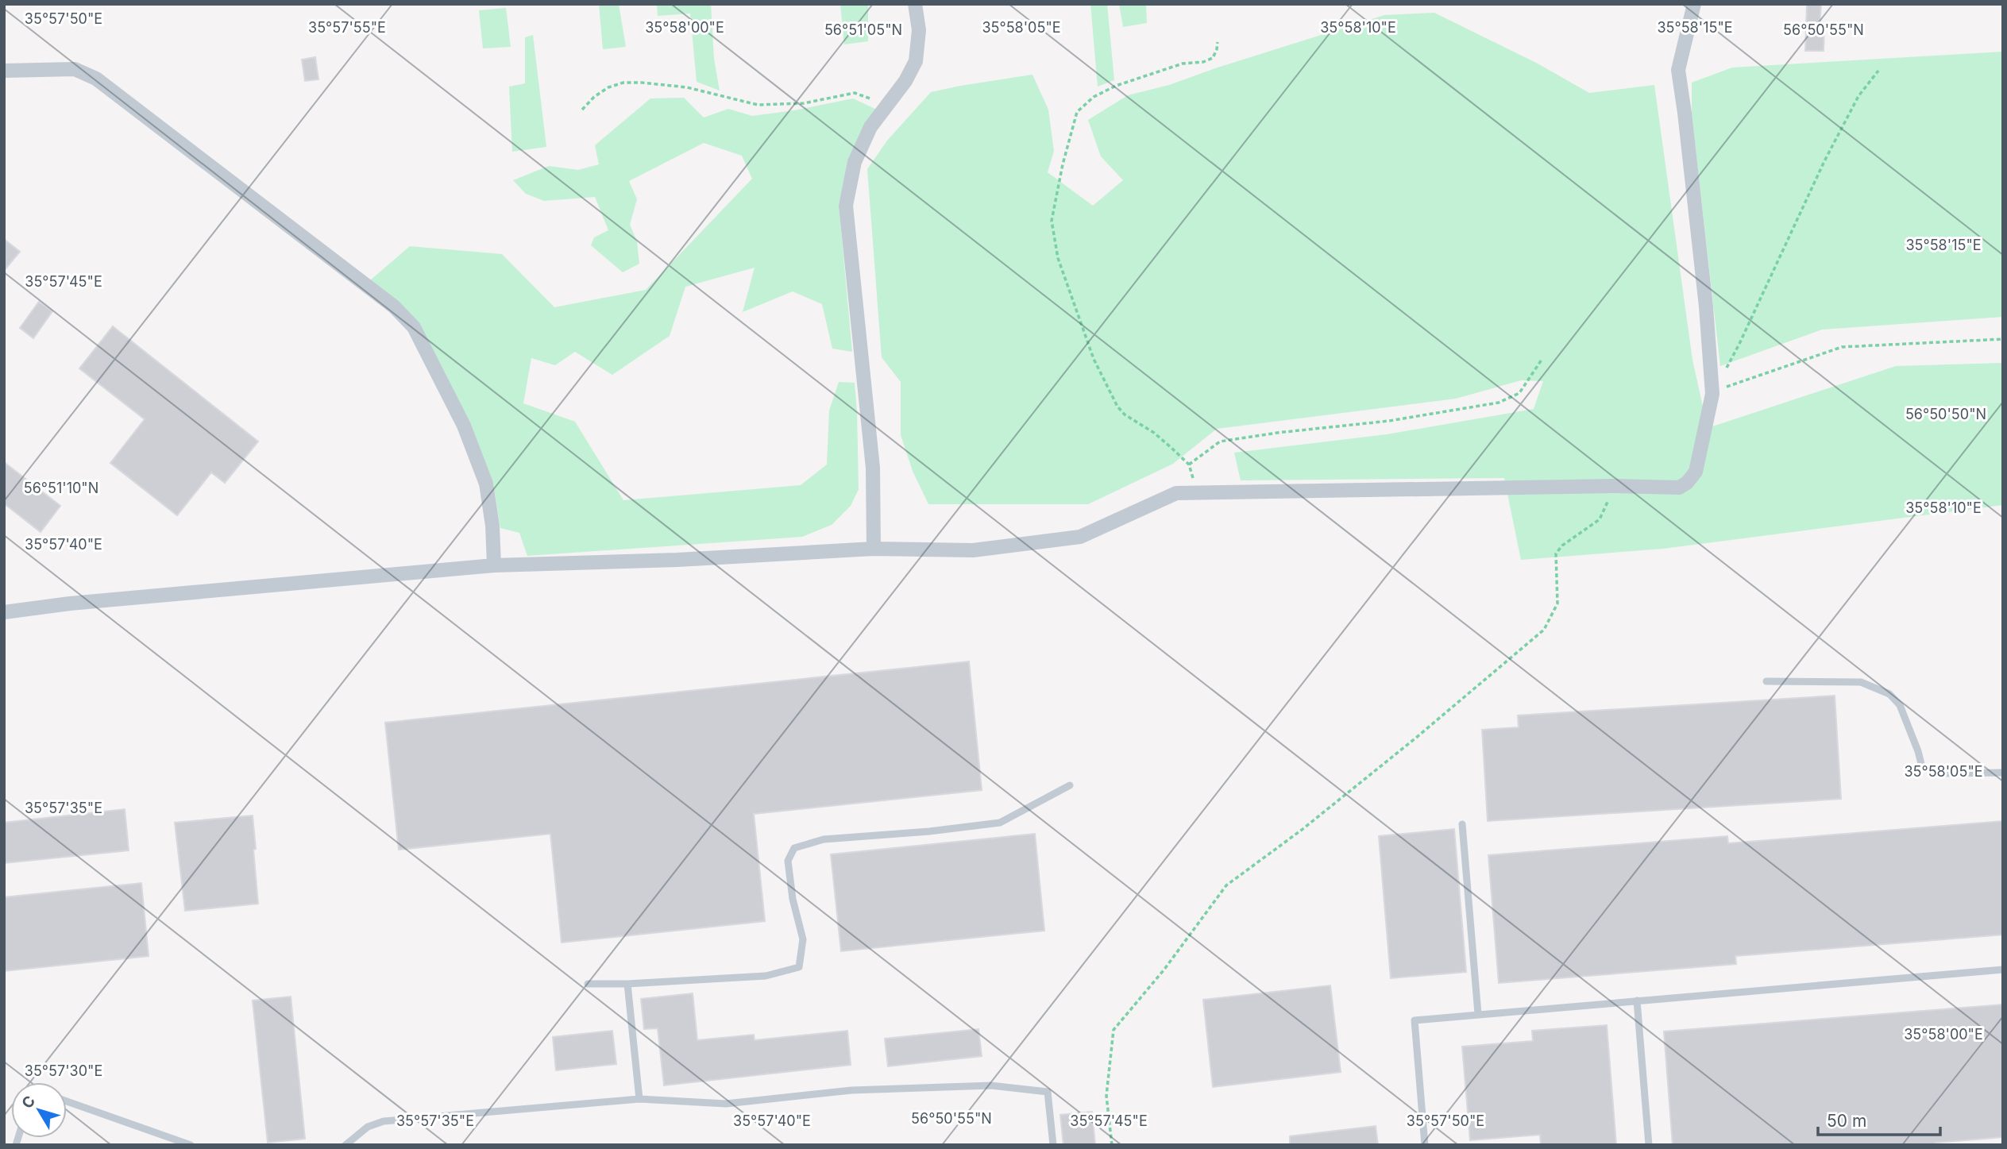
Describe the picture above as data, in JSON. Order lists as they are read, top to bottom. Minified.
{"scale_bar":"50 m","north":"top left","coordinates":["35°57'50\"E","35°57'55\"E","35°58'00\"E","35°58'05\"E","35°58'15\"E","35°58'10\"E","56°51'05\"N","56°50'55\"N","35°57'45\"E","56°50'50\"N","56°51'10\"N","35°57'40\"E","35°57'35\"E","35°57'30\"E"]}
